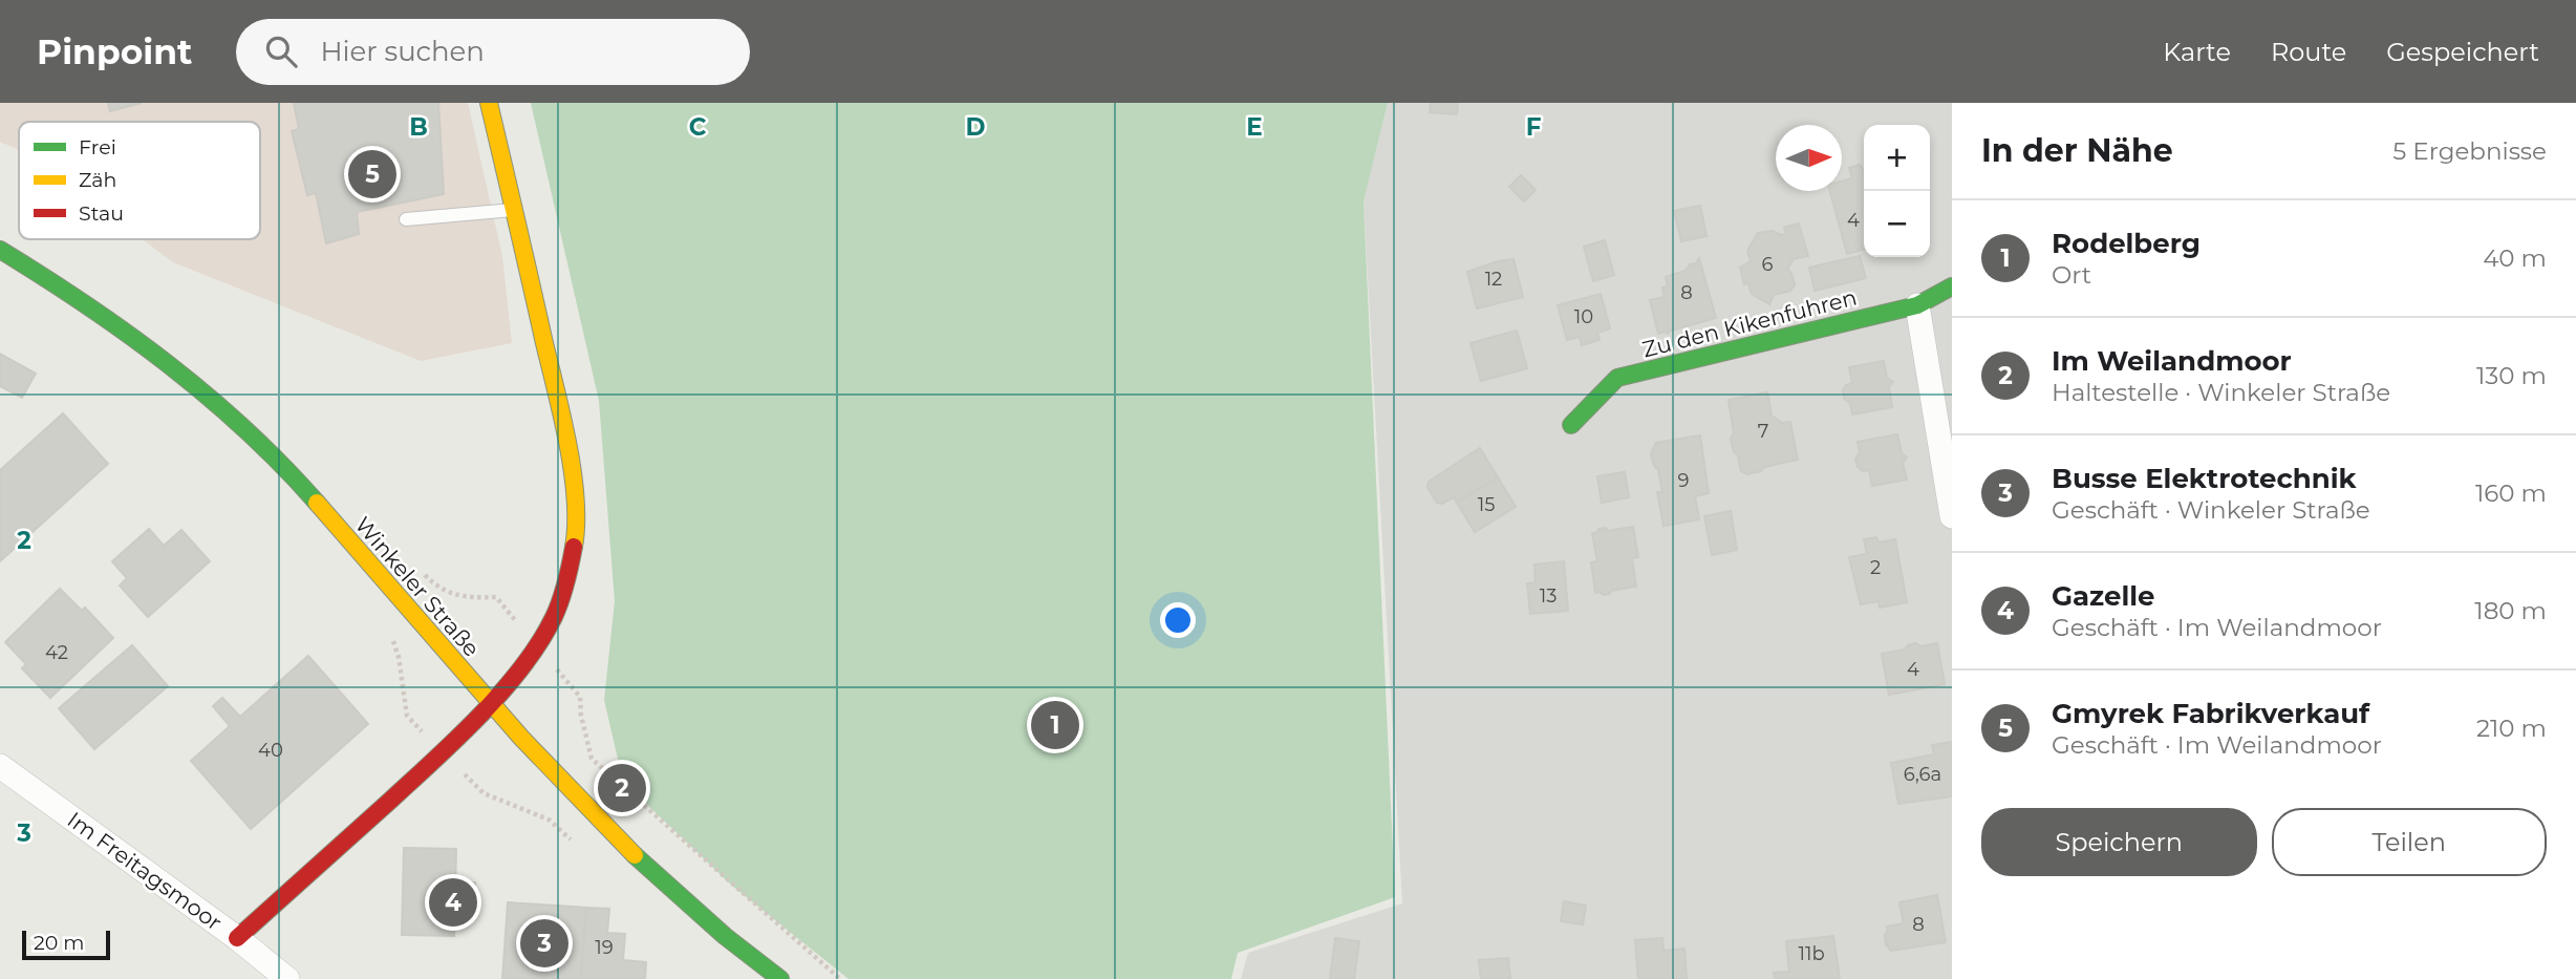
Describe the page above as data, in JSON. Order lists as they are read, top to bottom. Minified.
{"streets":{"street":["Zu den Kikenfuhren","Winkeler Straße","Im Freitagsmoor"]},"house_numbers":["4","6","12","8","10","7","9","15","2","13","42","4","40","6,6a","8","19","11b"],"legend":["Frei","Zäh","Stau"],"scale_bar":"20 m","north":"right","page":{"header":"Pinpoint","search":"Hier suchen","nav":["Karte","Route","Gespeichert"],"heading":["In der Nähe","5 Ergebnisse"],"map_buttons":["+","−"],"pins":["5","1","2","4","3"],"list":[{"mark":"1","name":"Rodelberg","note":"Ort","value":"40 m"},{"mark":"2","name":"Im Weilandmoor","note":"Haltestelle · Winkeler Straße","value":"130 m"},{"mark":"3","name":"Busse Elektrotechnik","note":"Geschäft · Winkeler Straße","value":"160 m"},{"mark":"4","name":"Gazelle","note":"Geschäft · Im Weilandmoor","value":"180 m"},{"mark":"5","name":"Gmyrek Fabrikverkauf","note":"Geschäft · Im Weilandmoor","value":"210 m"}],"buttons":["Speichern","Teilen"],"scale":"20 m"},"grid":{"columns":["B","C","D","E","F"],"rows":["2","3"]}}
